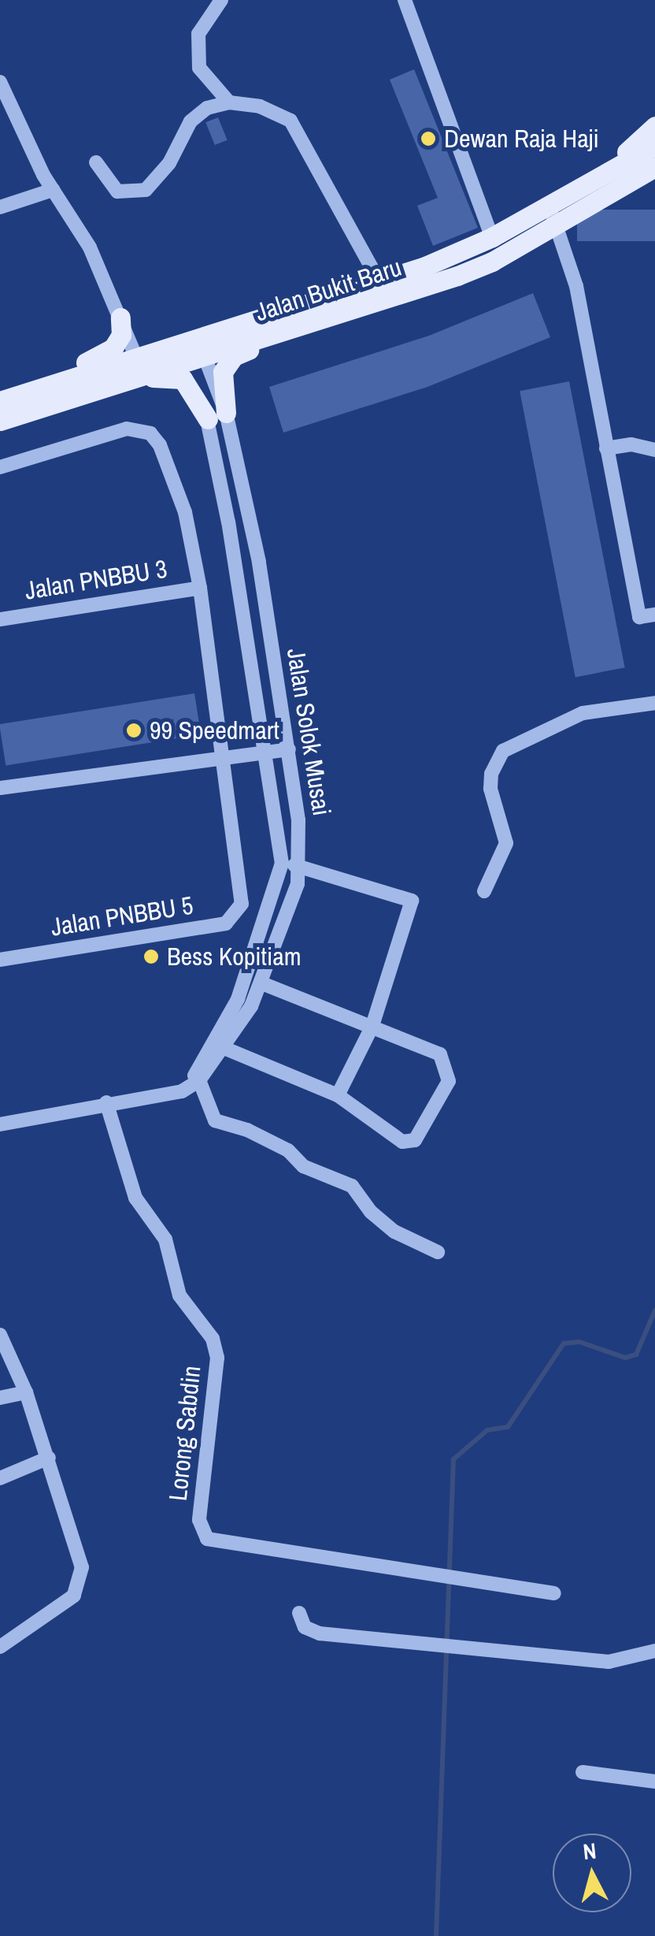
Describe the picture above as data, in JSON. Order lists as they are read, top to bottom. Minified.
{"streets":{"main road":["Jalan Bukit Baru"],"street":["Jalan PNBBU 3","Jalan Solok Musai","Jalan PNBBU 5","Lorong Sabdin"]},"crossings":[["Jalan Bukit Baru","Jalan Solok Musai"],["Jalan Solok Musai","Lorong Sabdin"]],"places":["Dewan Raja Haji","99 Speedmart","Bess Kopitiam"],"north":"top"}
